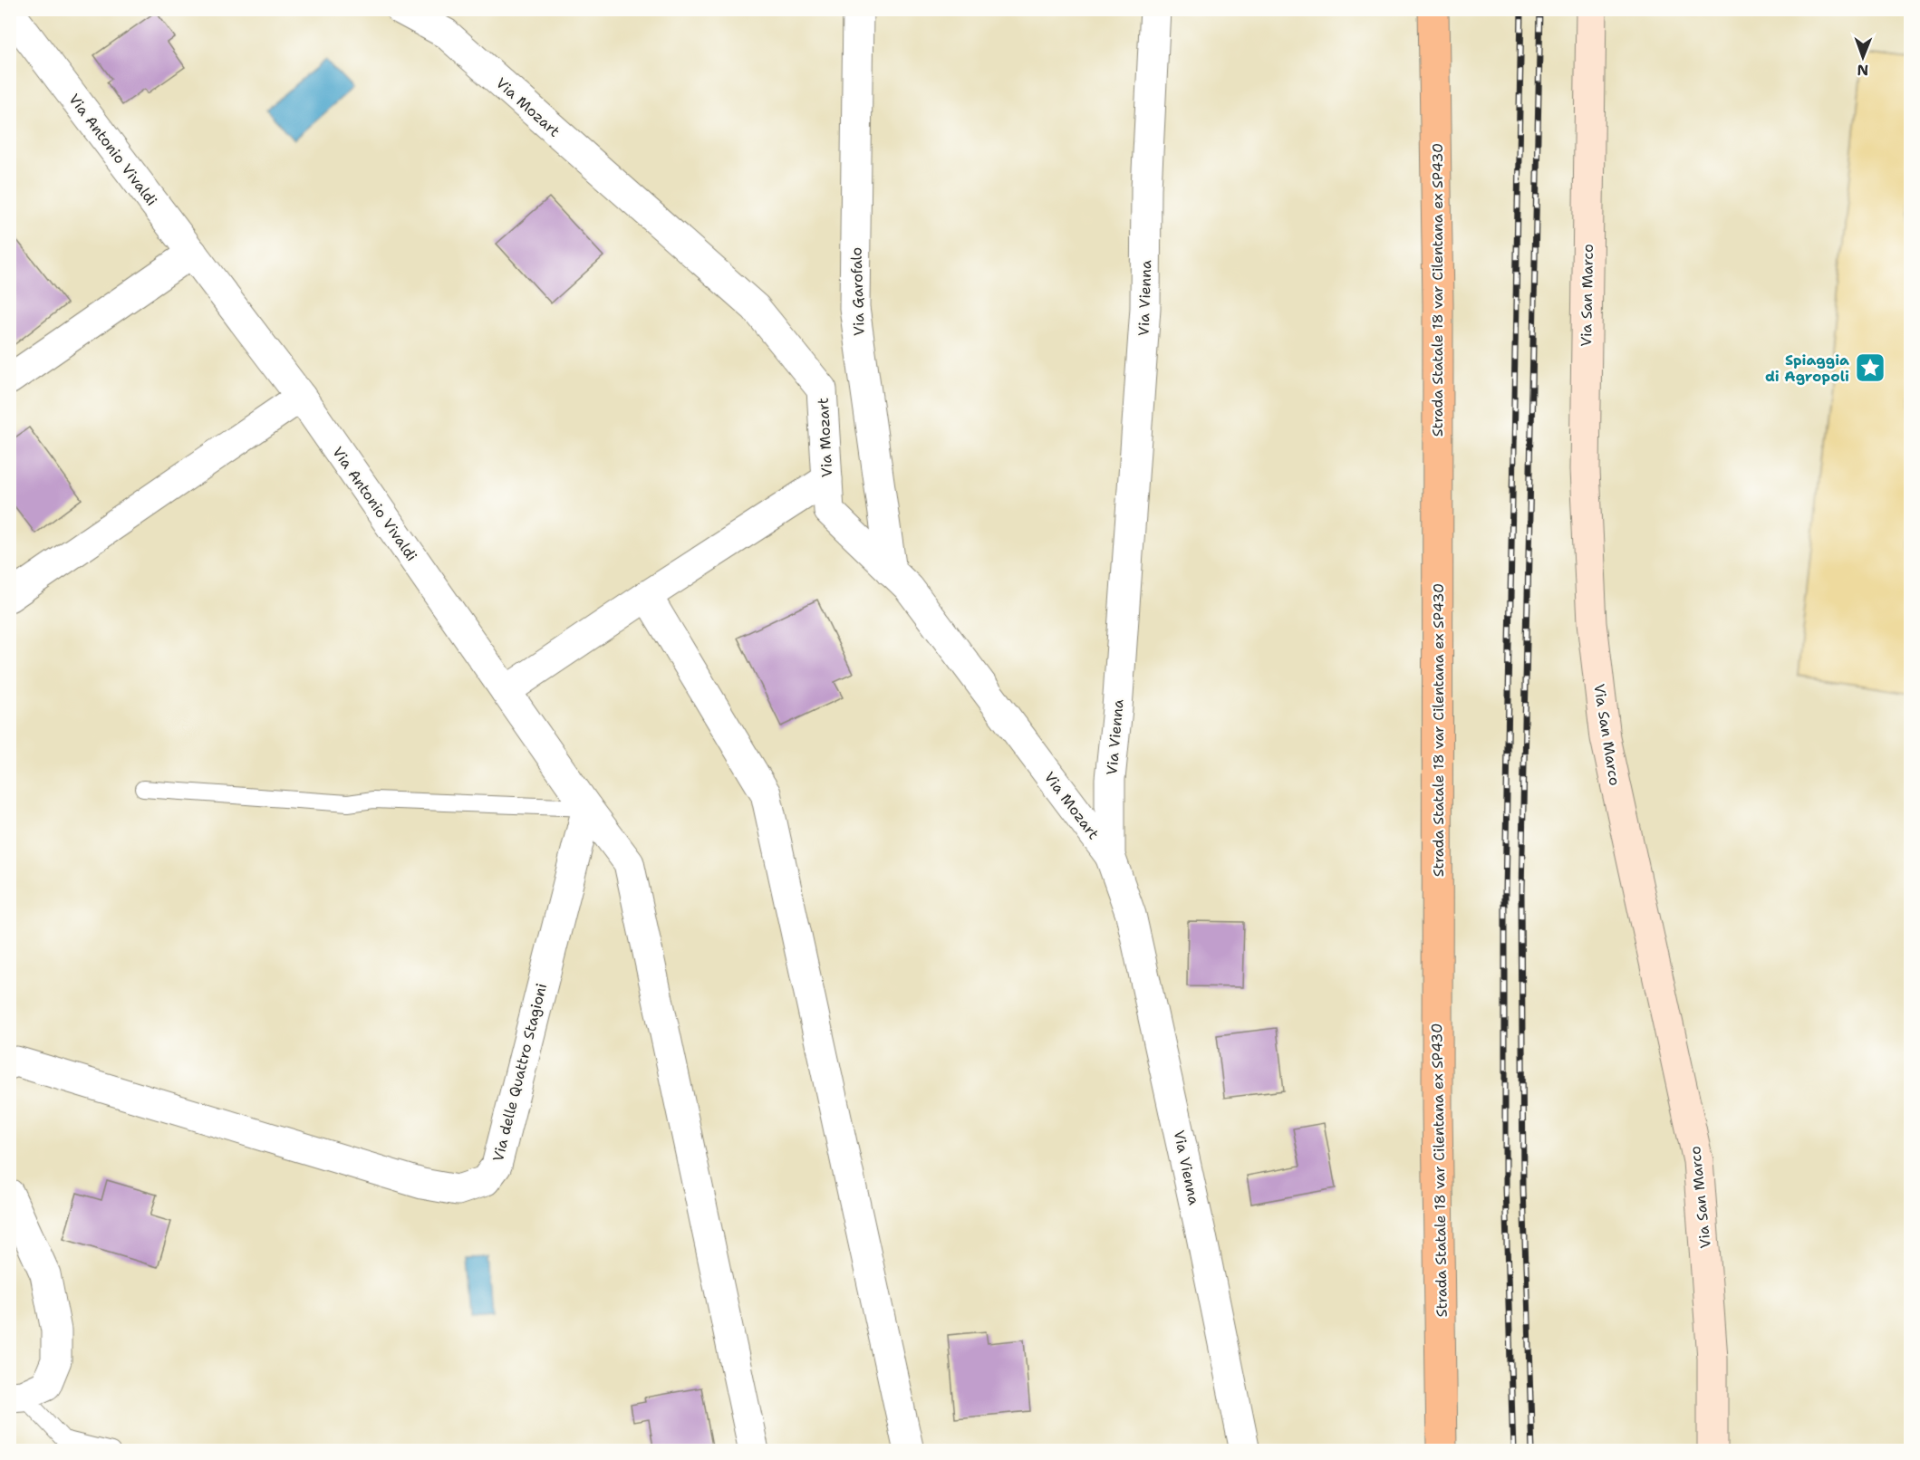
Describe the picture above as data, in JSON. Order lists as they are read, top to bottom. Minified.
{"streets":{"highway":["Strada Statale 18 var Cilentana ex SP430"],"main road":["Via San Marco"],"street":["Via Mozart","Via Antonio Vivaldi","Via Garofalo","Via Vienna","Via delle Quattro Stagioni"]},"crossings":[["Via Mozart","Via Garofalo"],["Via Mozart","Via Vienna"]],"places":{"place":["Spiaggia di Agropoli"]},"north":"bottom"}
